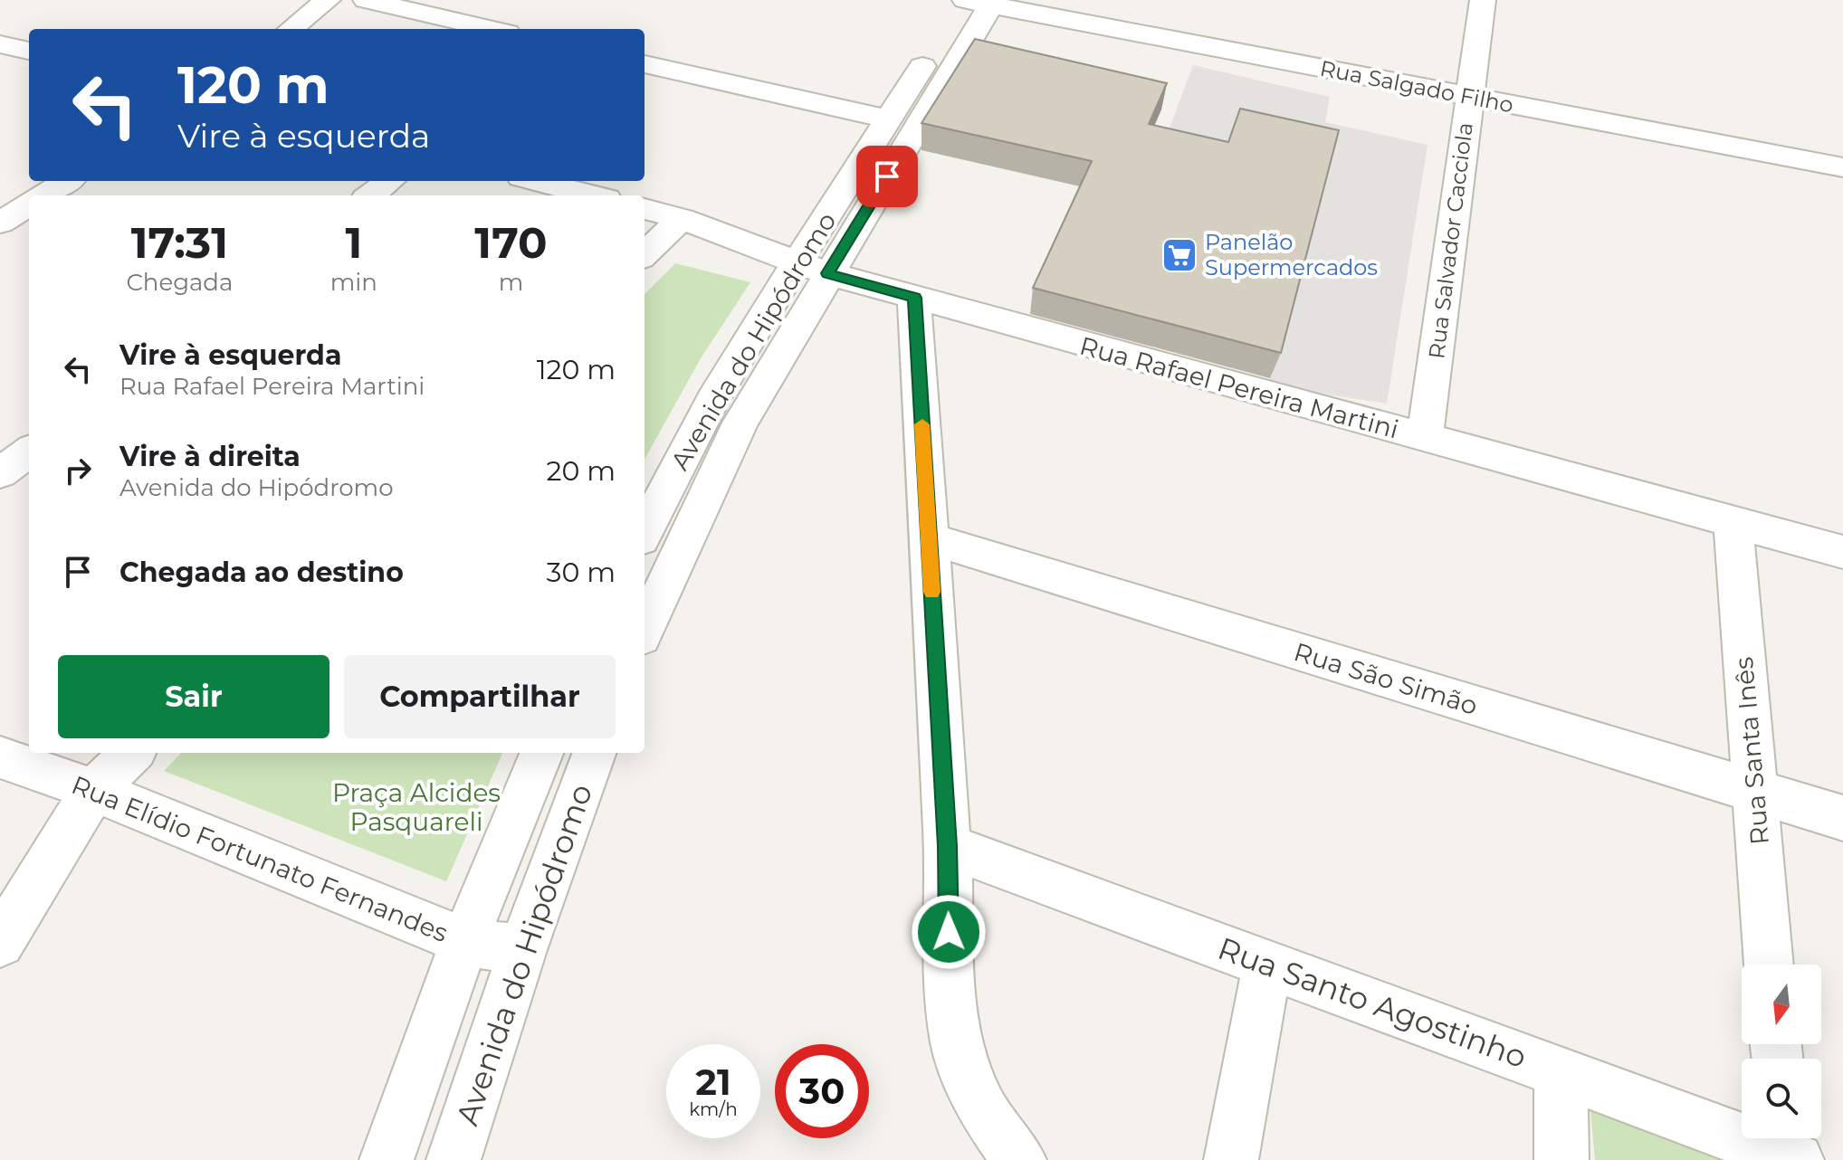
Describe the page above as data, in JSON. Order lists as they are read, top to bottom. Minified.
{"streets":{"street":["Rua Salgado Filho","Rua Salvador Cacciola","Avenida do Hipódromo","Rua Rafael Pereira Martini","Rua São Simão","Rua Santa Inês","Rua Elídio Fortunato Fernandes","Rua Santo Agostinho"]},"crossings":[["Rua Salgado Filho","Rua Salvador Cacciola"],["Rua Salgado Filho","Avenida do Hipódromo"],["Rua Salvador Cacciola","Rua Rafael Pereira Martini"],["Avenida do Hipódromo","Rua Rafael Pereira Martini"],["Avenida do Hipódromo","Rua Elídio Fortunato Fernandes"],["Rua Rafael Pereira Martini","Rua Santa Inês"],["Rua São Simão","Rua Santa Inês"]],"parks":["Praça Alcides Pasquareli"],"places":{"supermarket":["Panelão Supermercados"]},"north":"bottom","page":{"turn":["120 m","Vire à esquerda"],"eta":["17:31","Chegada","1","min","170","m"],"list":[{"name":"Vire à esquerda","note":"Rua Rafael Pereira Martini","value":"120 m"},{"name":"Vire à direita","note":"Avenida do Hipódromo","value":"20 m"},{"name":"Chegada ao destino","value":"30 m"}],"buttons":["Sair","Compartilhar"],"speed":"21 km/h","limit":"30"}}
